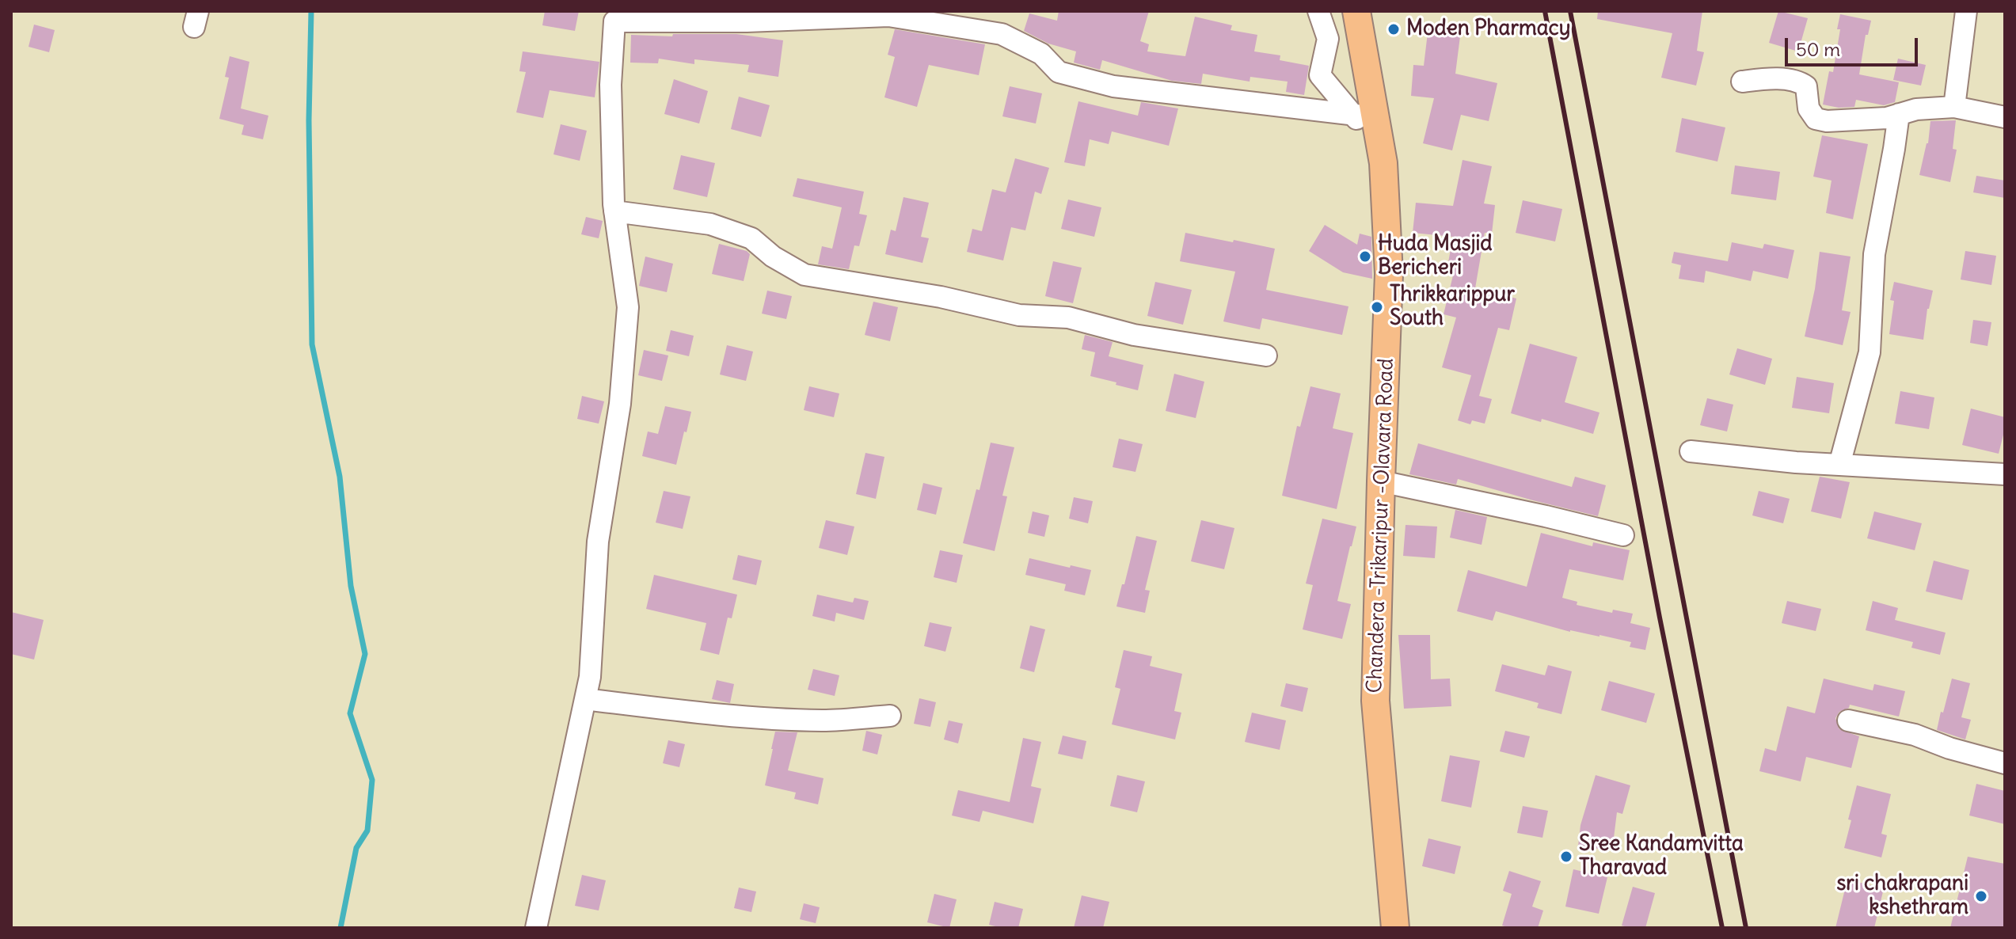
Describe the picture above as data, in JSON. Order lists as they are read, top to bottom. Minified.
{"streets":{"main road":["Chandera -Trikaripur -Olavara Road"]},"places":["Moden Pharmacy","Huda Masjid Bericheri","Thrikkarippur South","Sree Kandamvitta Tharavad","sri chakrapani kshethram"],"scale_bar":"50 m"}
